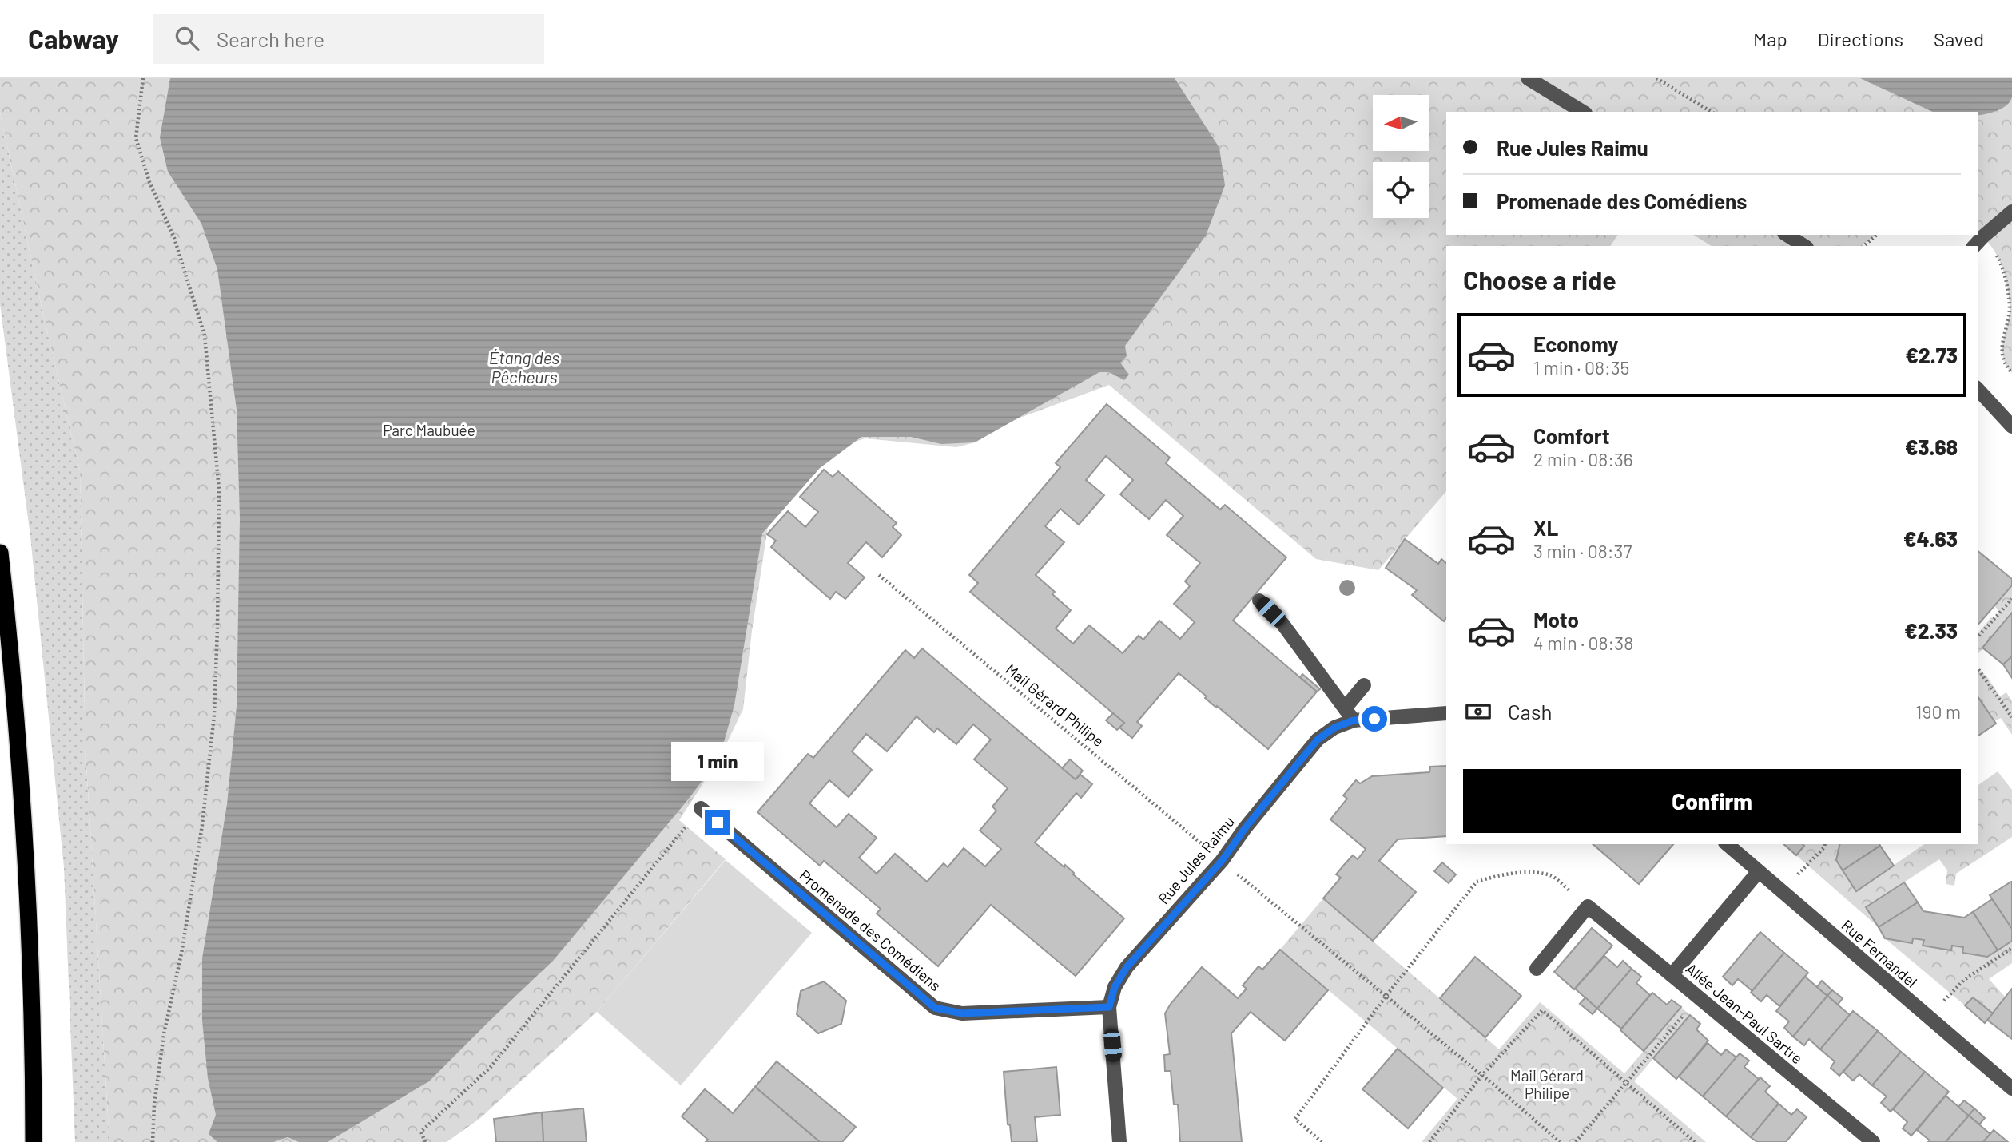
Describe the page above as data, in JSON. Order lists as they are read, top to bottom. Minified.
{"streets":{"street":["Rue Jules Raimu","Promenade des Comédiens","Rue Fernandel","Allée Jean-Paul Sartre"],"path":["Mail Gérard Philipe"]},"crossings":[["Rue Jules Raimu","Promenade des Comédiens"],["Rue Fernandel","Allée Jean-Paul Sartre"]],"water":["Étang des Pêcheurs"],"parks":["Parc Maubuée","Mail Gérard Philipe"],"north":"left","page":{"header":"Cabway","search":"Search here","nav":["Map","Directions","Saved"],"banner":["Rue Jules Raimu","Promenade des Comédiens"],"heading":"Choose a ride","list":[{"name":"Economy","note":"1 min · 08:35","value":"€2.73"},{"name":"Comfort","note":"2 min · 08:36","value":"€3.68"},{"name":"XL","note":"3 min · 08:37","value":"€4.63"},{"name":"Moto","note":"4 min · 08:38","value":"€2.33"}],"pay":["Cash","190 m"],"bubble":"1 min","buttons":"Confirm"}}
